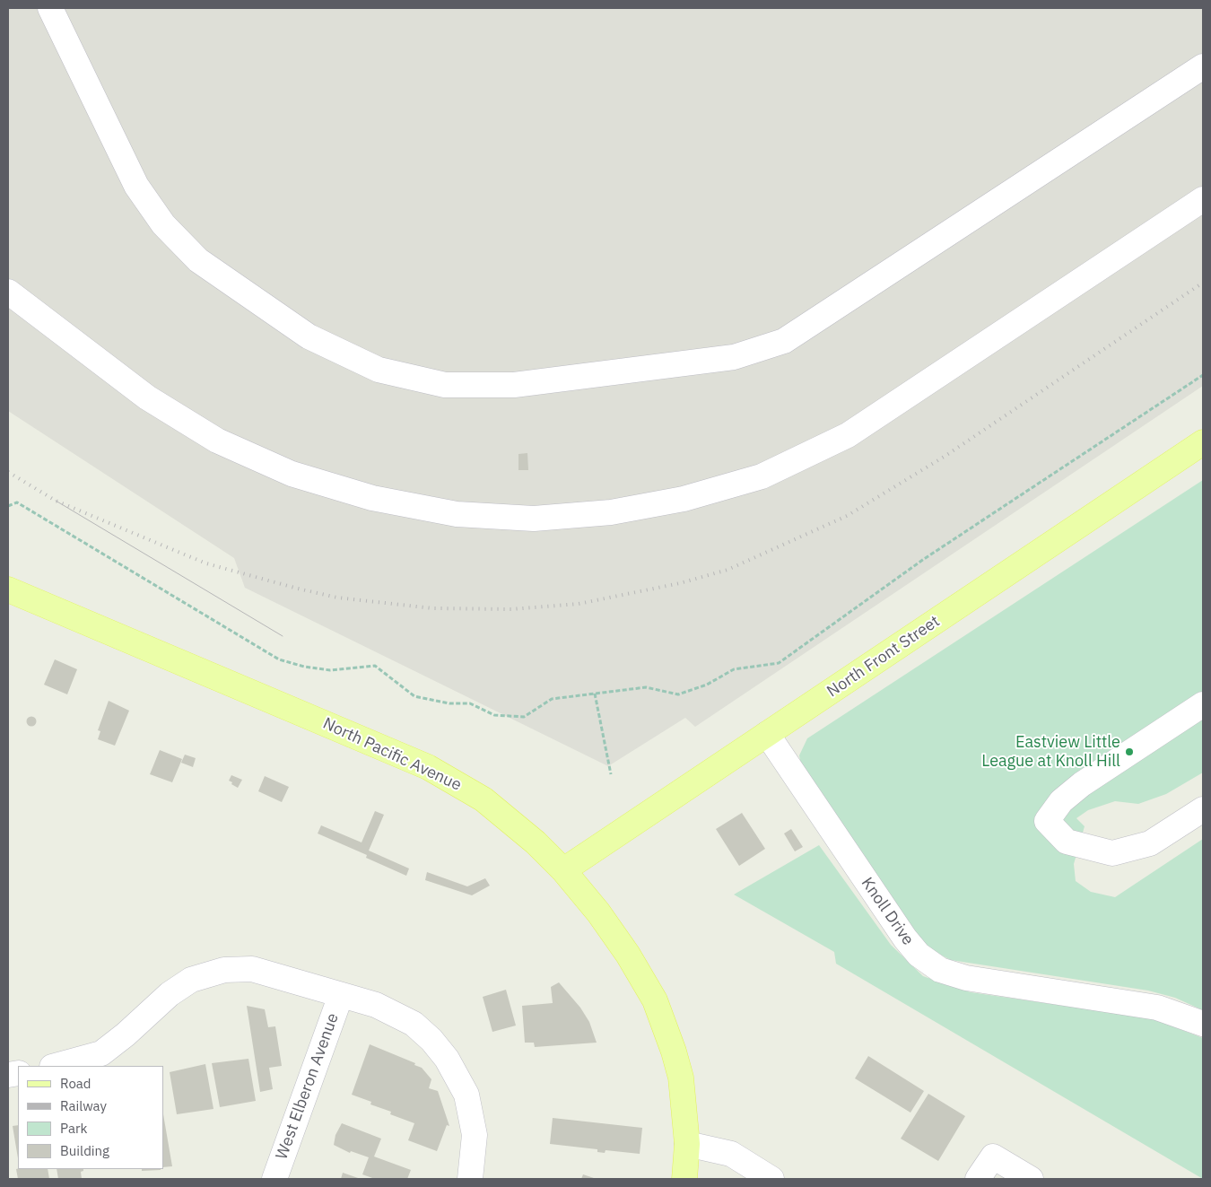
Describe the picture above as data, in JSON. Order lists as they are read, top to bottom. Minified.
{"streets":{"main road":["North Front Street","North Pacific Avenue"],"street":["Knoll Drive","West Elberon Avenue"]},"crossings":[["North Front Street","North Pacific Avenue"],["North Front Street","Knoll Drive"]],"places":["Eastview Little League at Knoll Hill"],"legend":["Road","Railway","Park","Building"]}
